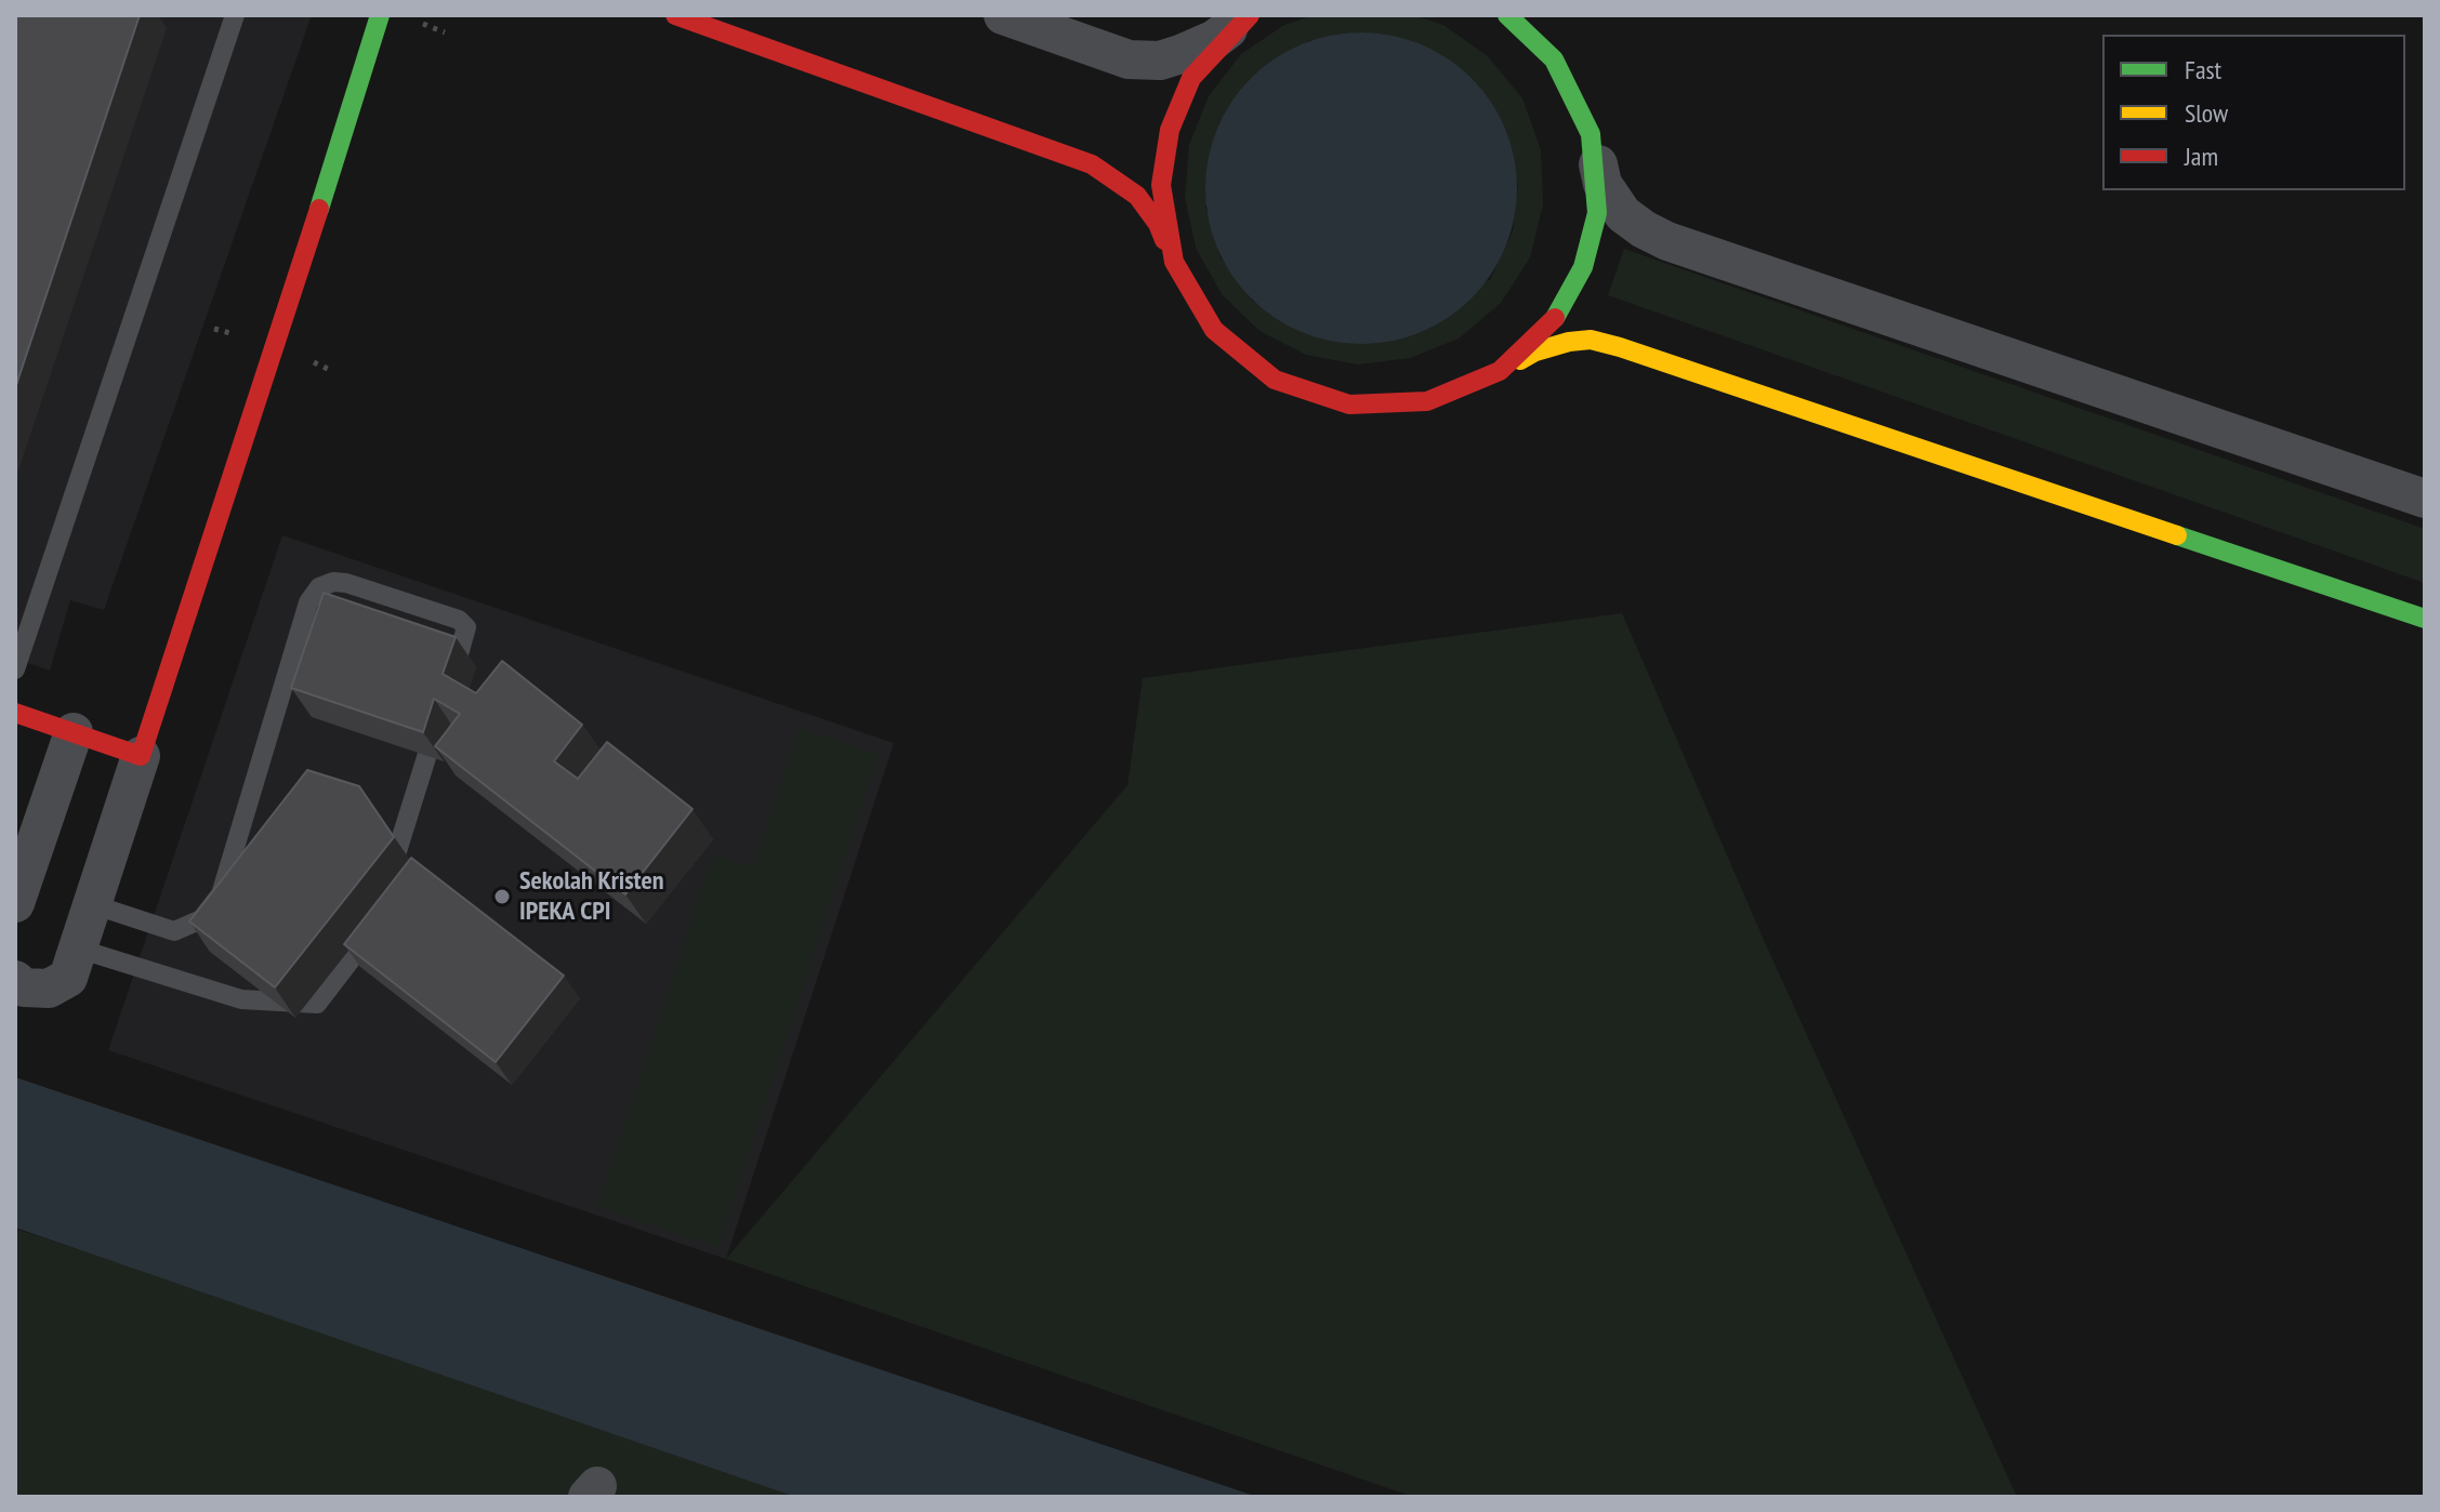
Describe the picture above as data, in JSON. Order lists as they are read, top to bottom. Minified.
{"places":["Sekolah Kristen IPEKA CPI"],"legend":["Fast","Slow","Jam"]}
